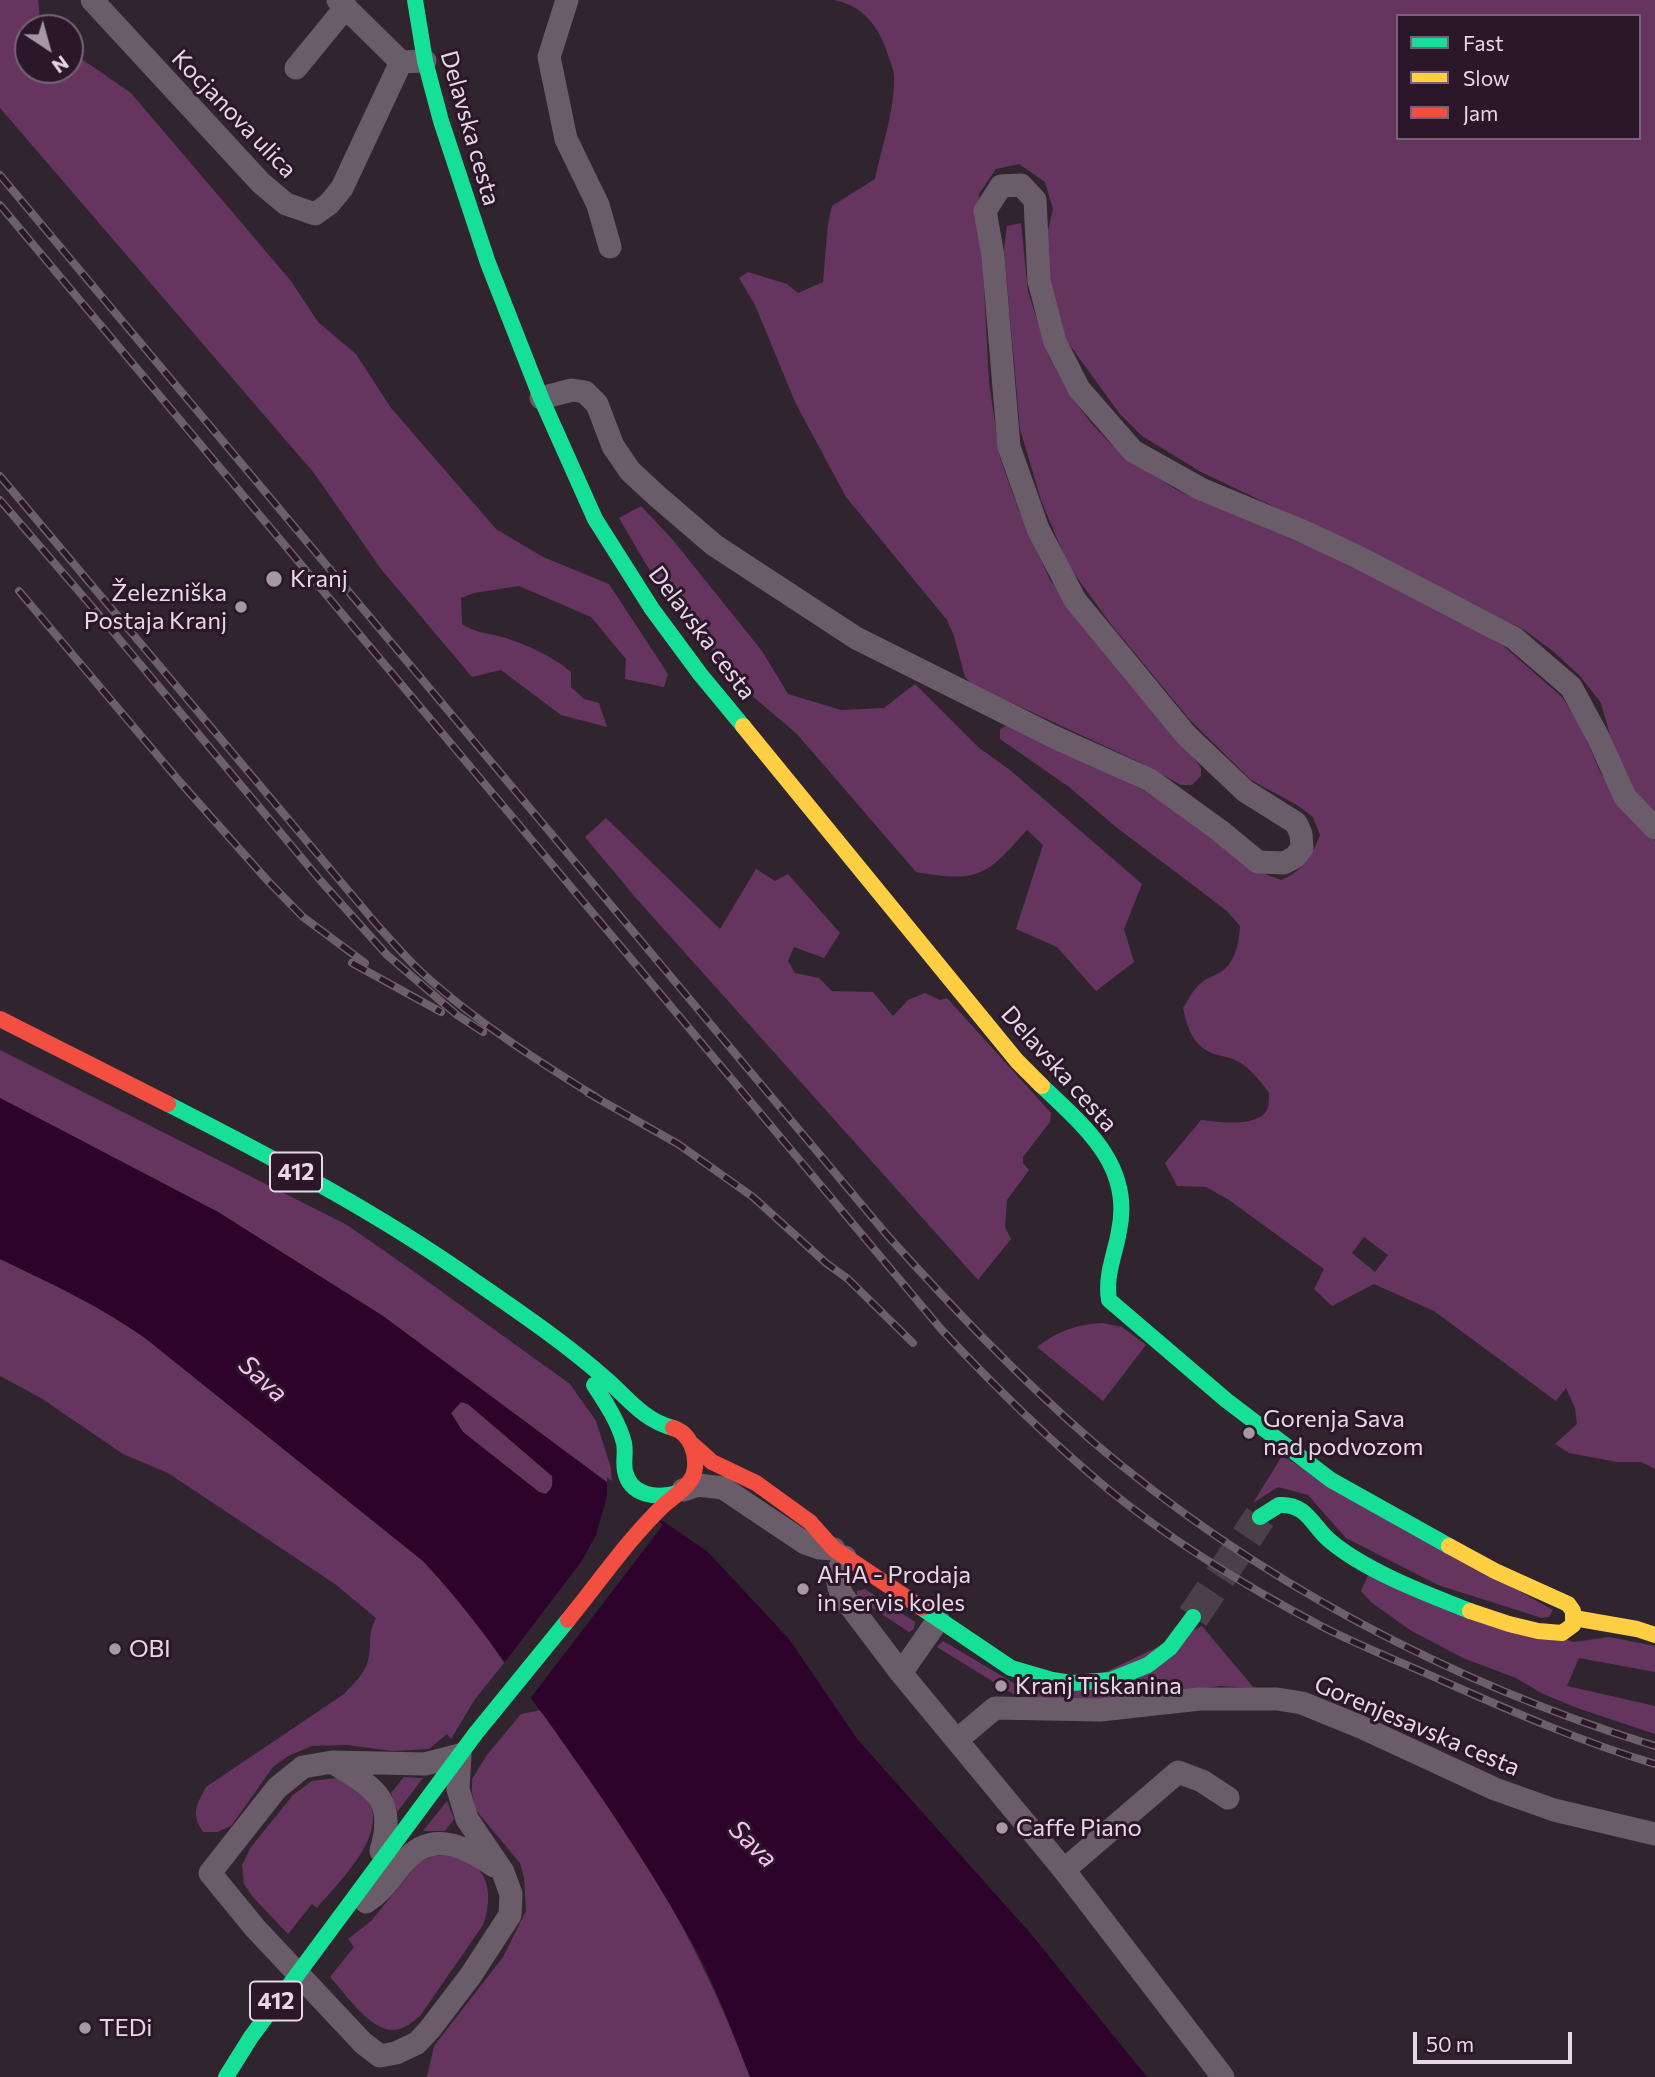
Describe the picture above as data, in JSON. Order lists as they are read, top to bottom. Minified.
{"streets":{"street":["Kocjanova ulica","Delavska cesta","412","Gorenjesavska cesta"]},"water":["Sava"],"places":["Kranj","Železniška Postaja Kranj","Gorenja Sava nad podvozom","AHA - Prodaja in servis koles","OBI","Kranj Tiskanina","Caffe Piano","TEDi"],"legend":["Fast","Slow","Jam"],"scale_bar":"50 m","north":"bottom right"}
